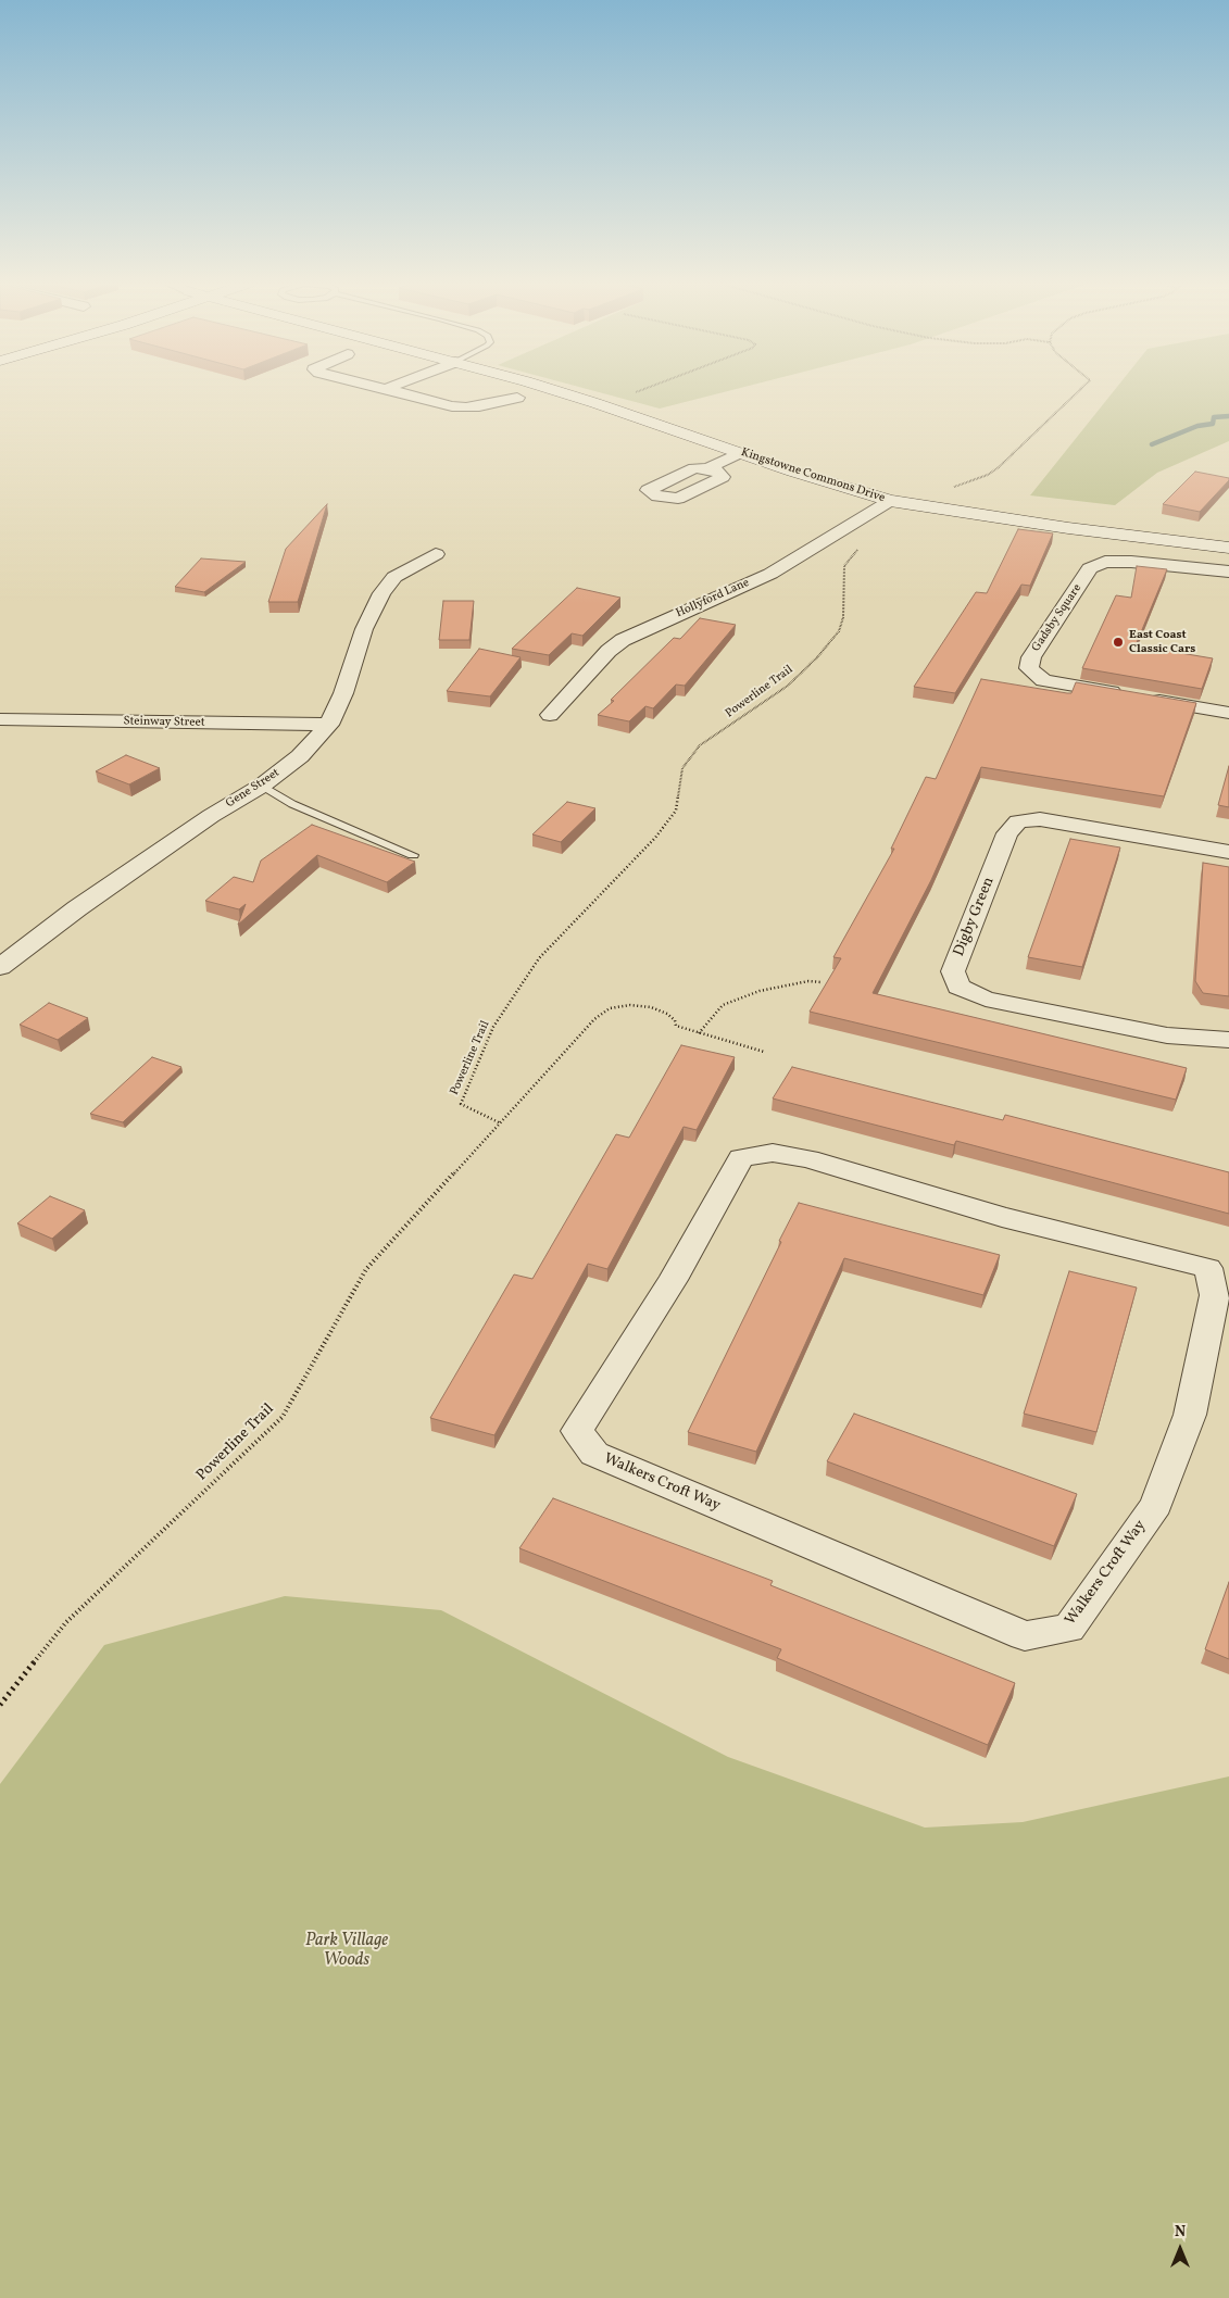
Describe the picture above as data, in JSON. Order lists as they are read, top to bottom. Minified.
{"streets":{"street":["Kingstowne Commons Drive","Hollyford Lane","Gadsby Square","Steinway Street","Gene Street","Digby Green","Walkers Croft Way"],"path":["Powerline Trail"]},"crossings":[["Kingstowne Commons Drive","Hollyford Lane"],["Steinway Street","Gene Street"]],"parks":["Park Village Woods"],"places":["East Coast Classic Cars"],"north":"top"}
